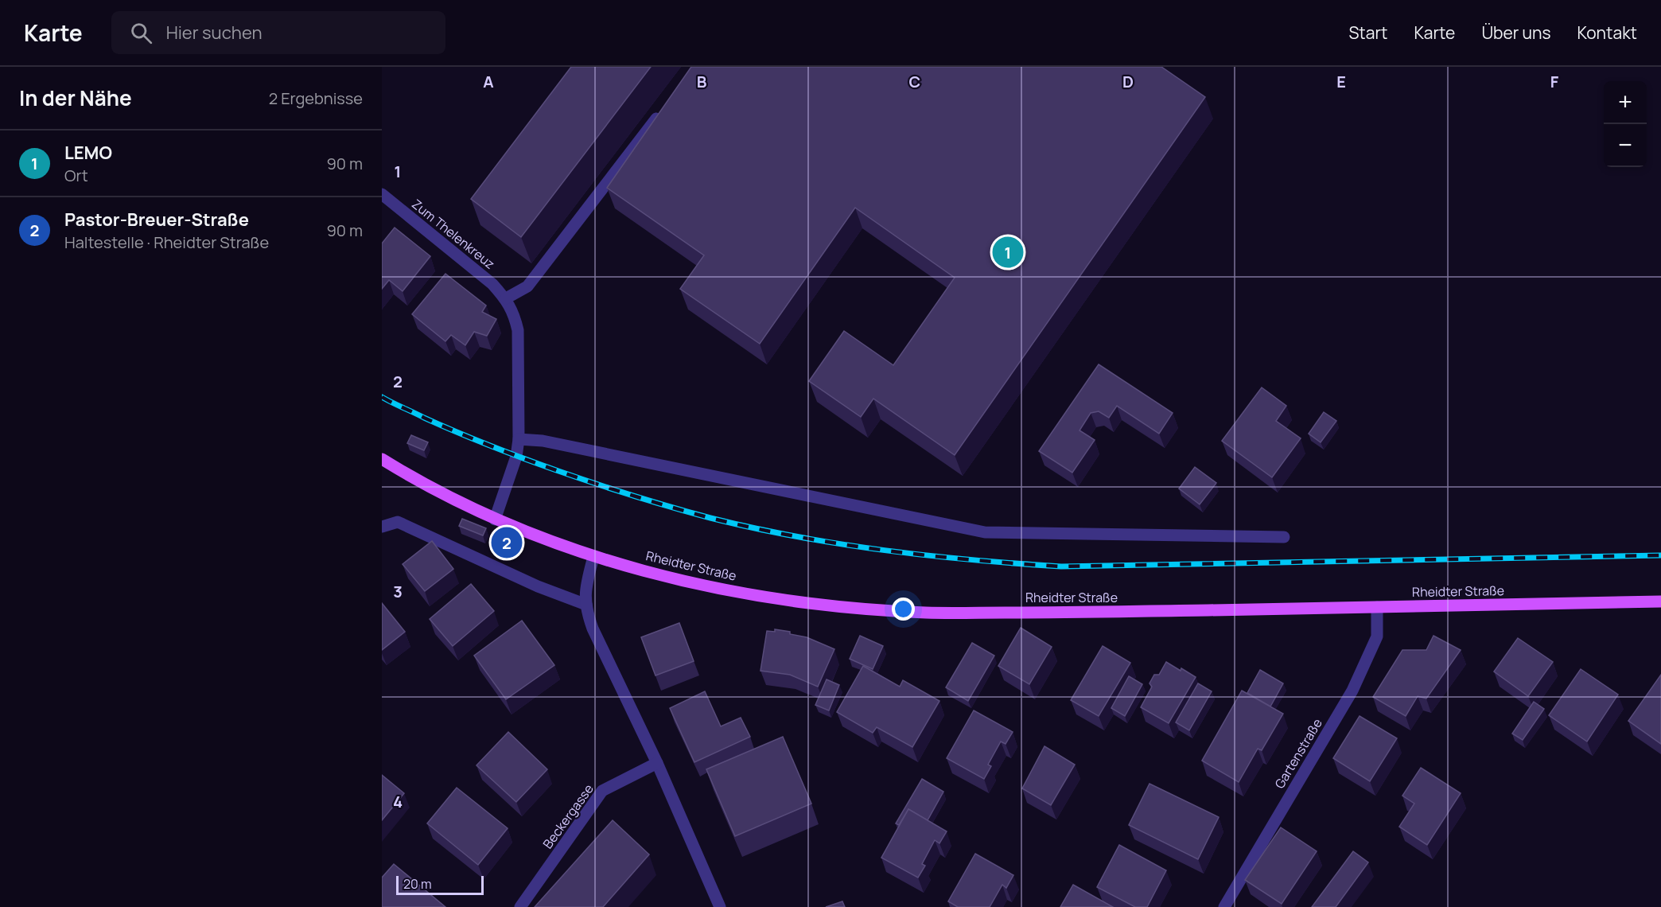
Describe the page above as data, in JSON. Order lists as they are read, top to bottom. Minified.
{"streets":{"main road":["Rheidter Straße"],"street":["Zum Thelenkreuz","Gartenstraße","Beckergasse"]},"crossings":[["Rheidter Straße","Gartenstraße"]],"scale_bar":"20 m","page":{"header":"Karte","search":"Hier suchen","nav":["Start","Karte","Über uns","Kontakt"],"heading":["In der Nähe","2 Ergebnisse"],"map_buttons":["+","−"],"list":[{"mark":"1","name":"LEMO","note":"Ort","value":"90 m"},{"mark":"2","name":"Pastor-Breuer-Straße","note":"Haltestelle · Rheidter Straße","value":"90 m"}],"pins":["1","2"],"scale":"20 m"},"grid":{"columns":["A","B","C","D","E","F"],"rows":["1","2","3","4"]}}
